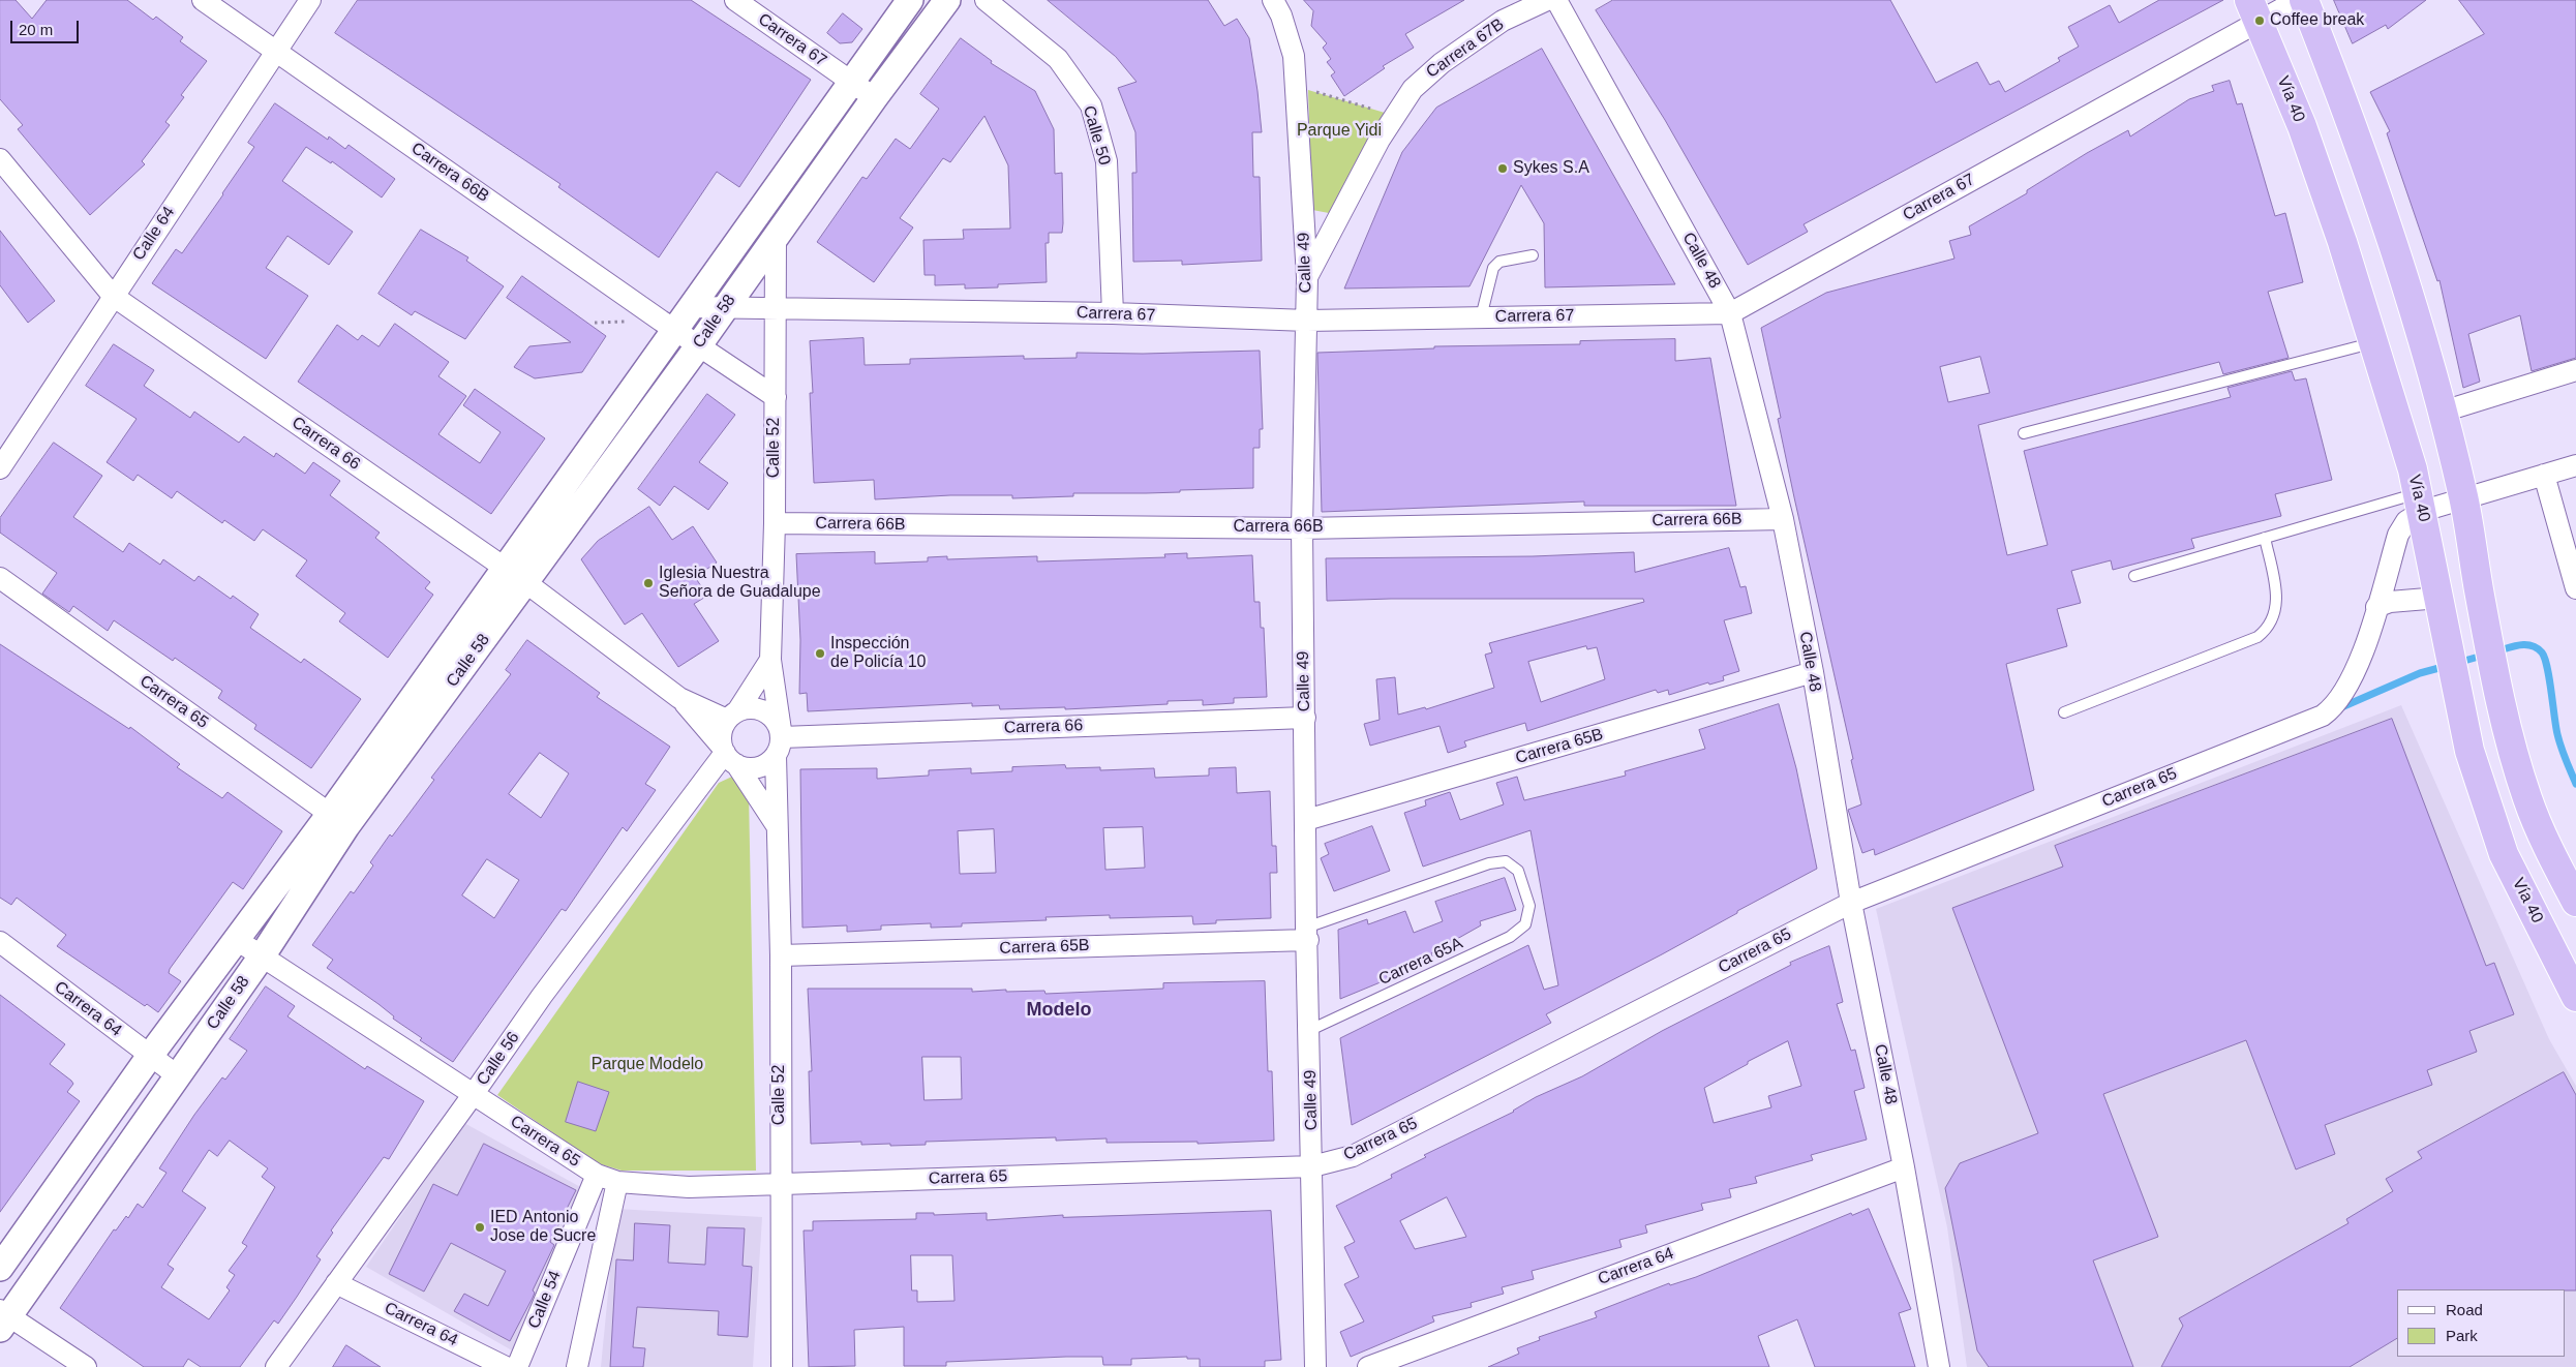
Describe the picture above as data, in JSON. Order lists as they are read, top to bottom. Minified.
{"streets":{"highway":["Vía 40"],"street":["Carrera 67","Carrera 67B","Calle 50","Carrera 66B","Calle 64","Calle 48","Calle 49","Calle 58","Carrera 66","Calle 52","Carrera 65","Carrera 65B","Carrera 64","Calle 56","Calle 54"],"lane":["Carrera 65A"]},"crossings":[["Carrera 67","Vía 40"],["Carrera 67","Calle 50"],["Carrera 67","Calle 48"],["Carrera 67","Calle 49"],["Carrera 67","Calle 58"],["Carrera 67","Calle 52"],["Carrera 67B","Calle 49"],["Vía 40","Carrera 65"],["Carrera 66B","Calle 64"],["Carrera 66B","Calle 48"],["Carrera 66B","Calle 49"],["Carrera 66B","Calle 58"],["Carrera 66B","Calle 52"],["Calle 64","Carrera 66"],["Calle 48","Carrera 65"],["Calle 48","Carrera 65B"],["Calle 48","Carrera 64"],["Calle 49","Carrera 66"],["Calle 49","Carrera 65"],["Calle 49","Carrera 65B"],["Calle 49","Carrera 65A"],["Calle 58","Carrera 66"],["Calle 58","Calle 52"],["Calle 58","Carrera 65"],["Calle 58","Carrera 64"],["Carrera 66","Calle 52"],["Carrera 66","Calle 56"],["Calle 52","Carrera 65"],["Calle 52","Carrera 65B"],["Carrera 65","Calle 56"],["Carrera 65","Calle 54"],["Carrera 65B","Carrera 65A"],["Carrera 64","Calle 56"]],"districts":["Modelo"],"parks":["Parque Yidi","Parque Modelo"],"places":["Coffee break","Sykes S.A","Iglesia Nuestra Señora de Guadalupe","Inspección de Policía 10","IED Antonio Jose de Sucre"],"legend":["Road","Park"],"scale_bar":"20 m"}
